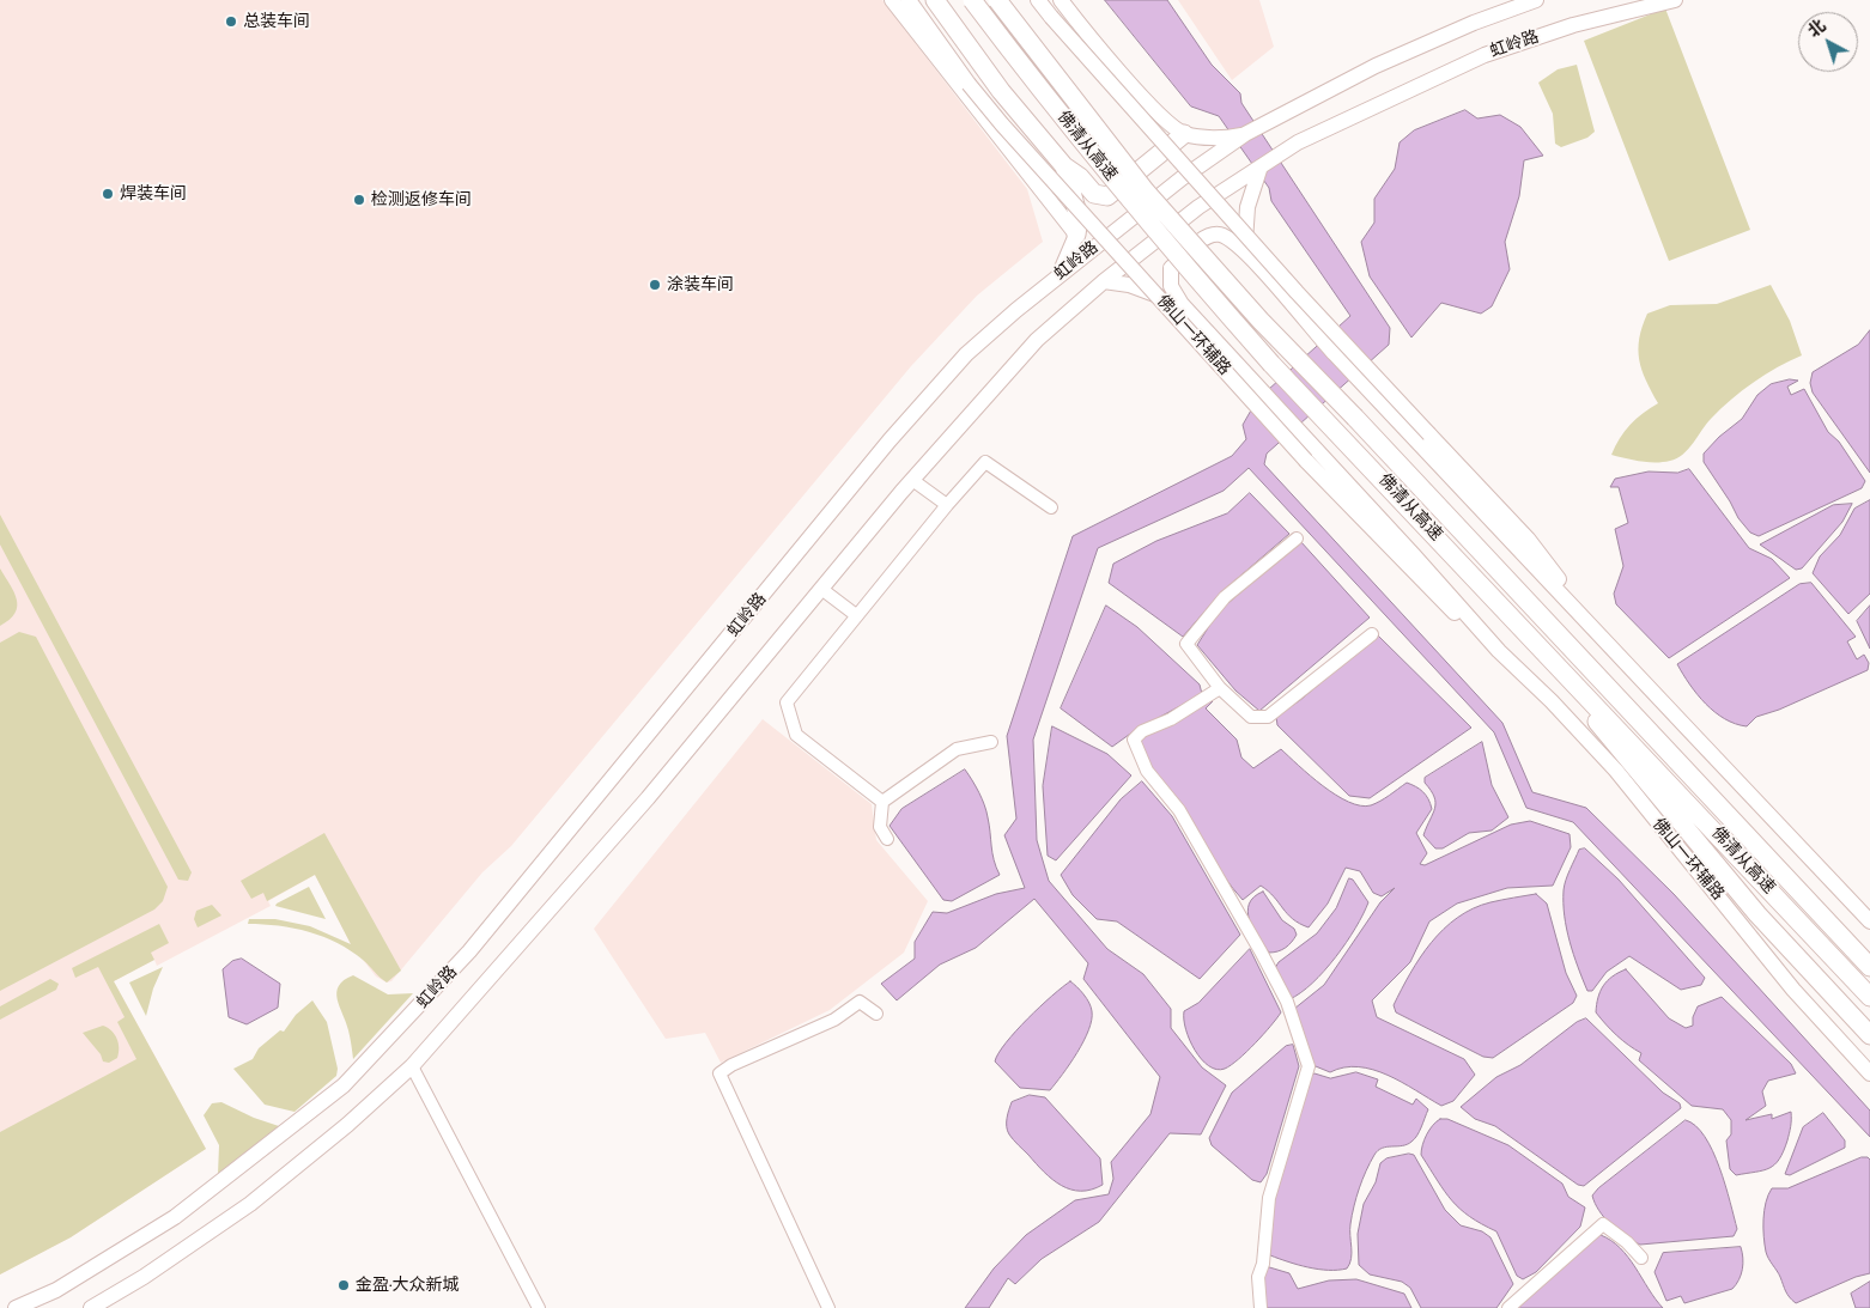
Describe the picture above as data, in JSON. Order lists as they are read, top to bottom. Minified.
{"streets":{"highway":["佛清从高速"],"main road":["虹岭路","佛山一环辅路"]},"places":["总装车间","焊装车间","检测返修车间","涂装车间","金盈·大众新城"],"north":"top left"}
